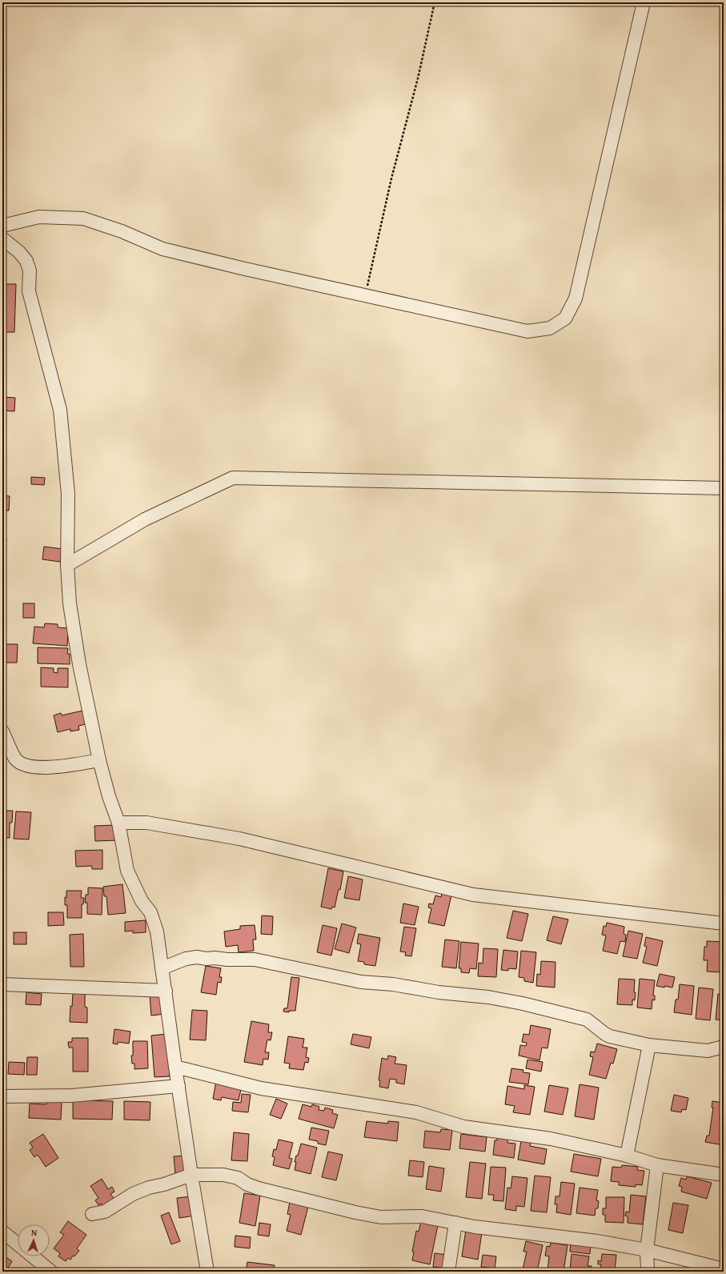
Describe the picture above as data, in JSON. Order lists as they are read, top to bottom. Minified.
{"north":"top"}
